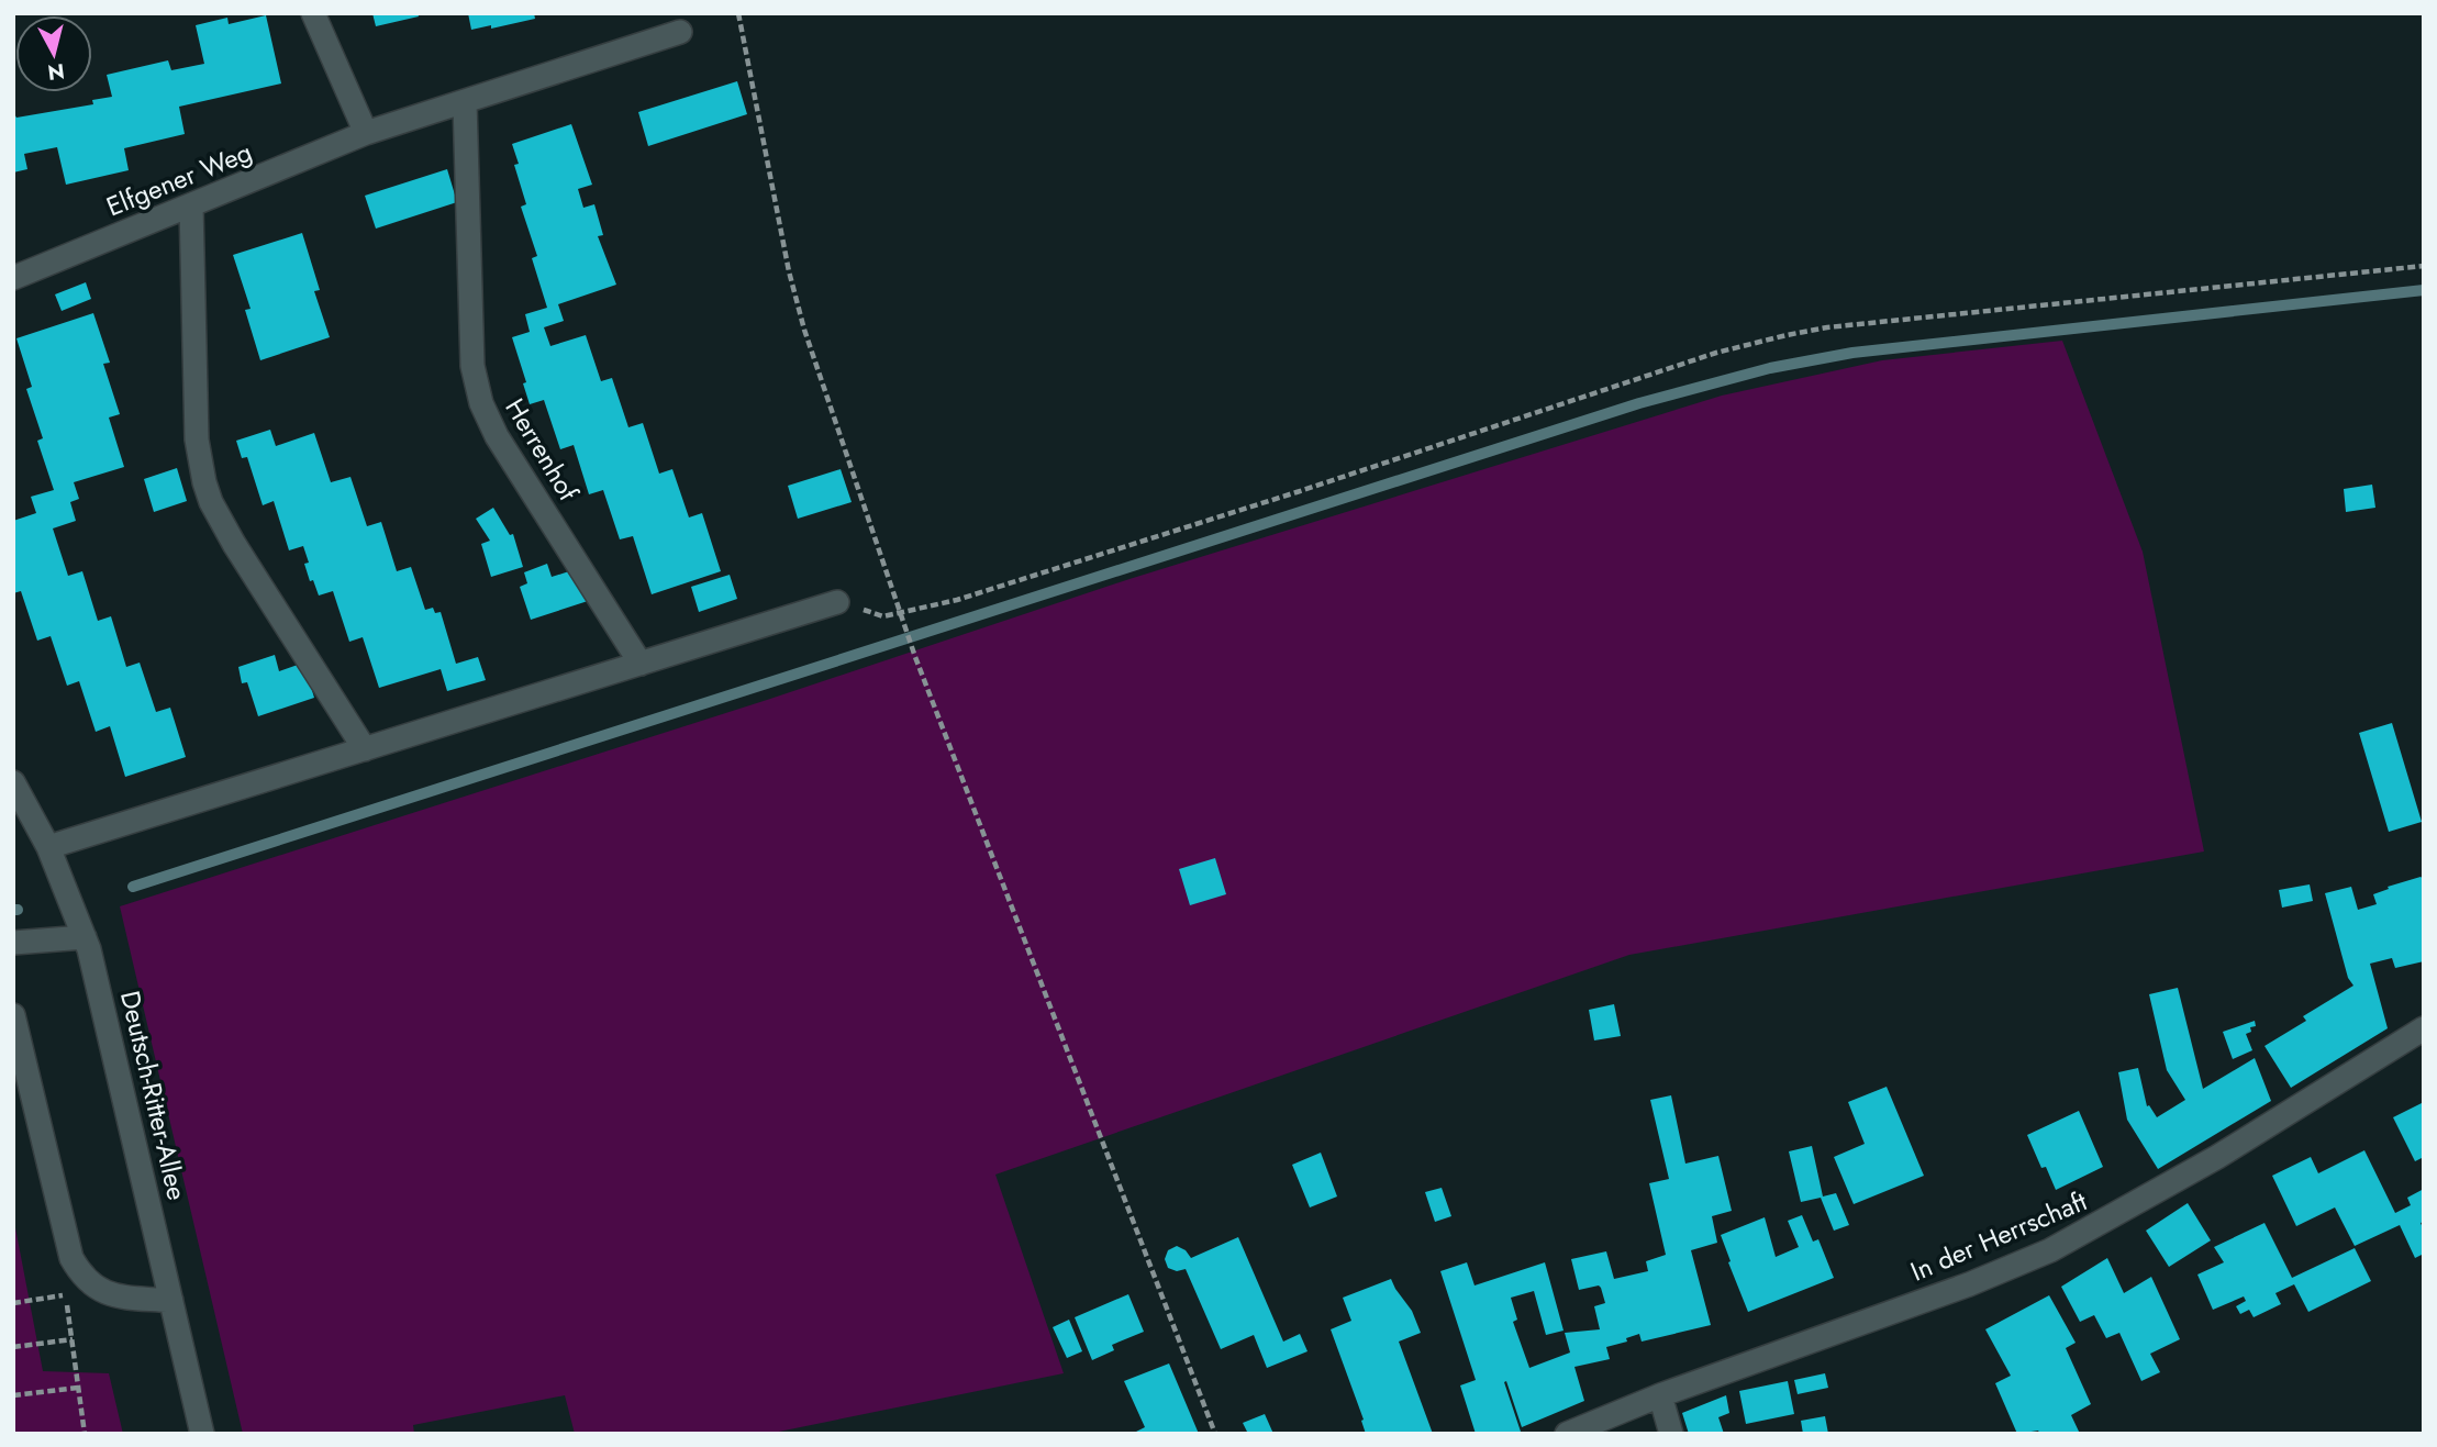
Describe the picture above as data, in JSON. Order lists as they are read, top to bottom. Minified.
{"streets":{"street":["Elfgener Weg","Herrenhof","Deutsch-Ritter-Allee","In der Herrschaft"]},"crossings":[["Elfgener Weg","Herrenhof"]],"north":"bottom"}
